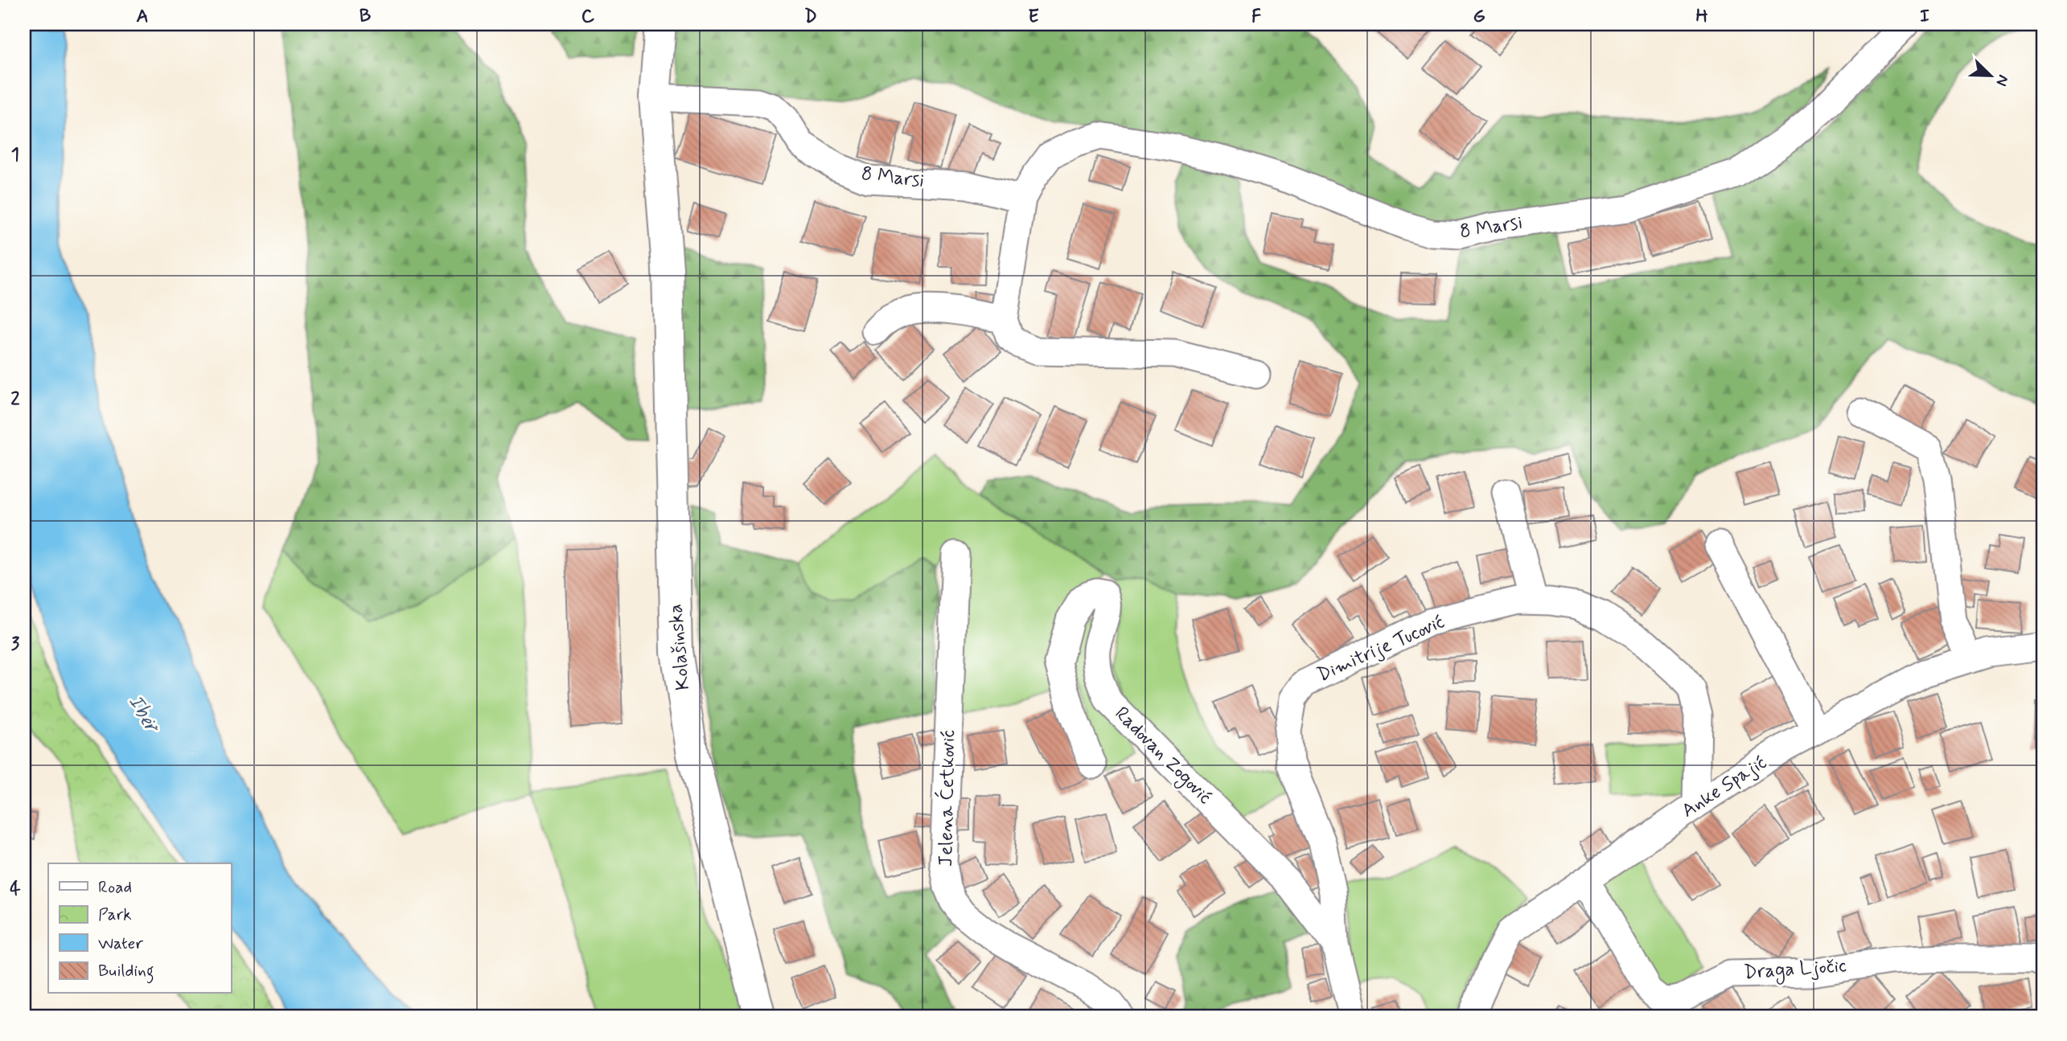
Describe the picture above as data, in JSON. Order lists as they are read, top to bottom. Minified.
{"streets":{"main road":["Kolašinska"],"street":["8 Marsi","Dimitrije Tucović","Radovan Zogović","Anke Spajić","Jelena Ćetković","Draga Ljočic"]},"crossings":[["8 Marsi","Kolašinska"],["Dimitrije Tucović","Radovan Zogović"],["Dimitrije Tucović","Anke Spajić"],["Anke Spajić","Draga Ljočic"]],"water":["Ibër"],"legend":["Road","Park","Water","Building"],"north":"bottom right","grid":{"columns":["A","B","C","D","E","F","G","H","I"],"rows":["1","2","3","4"]}}
